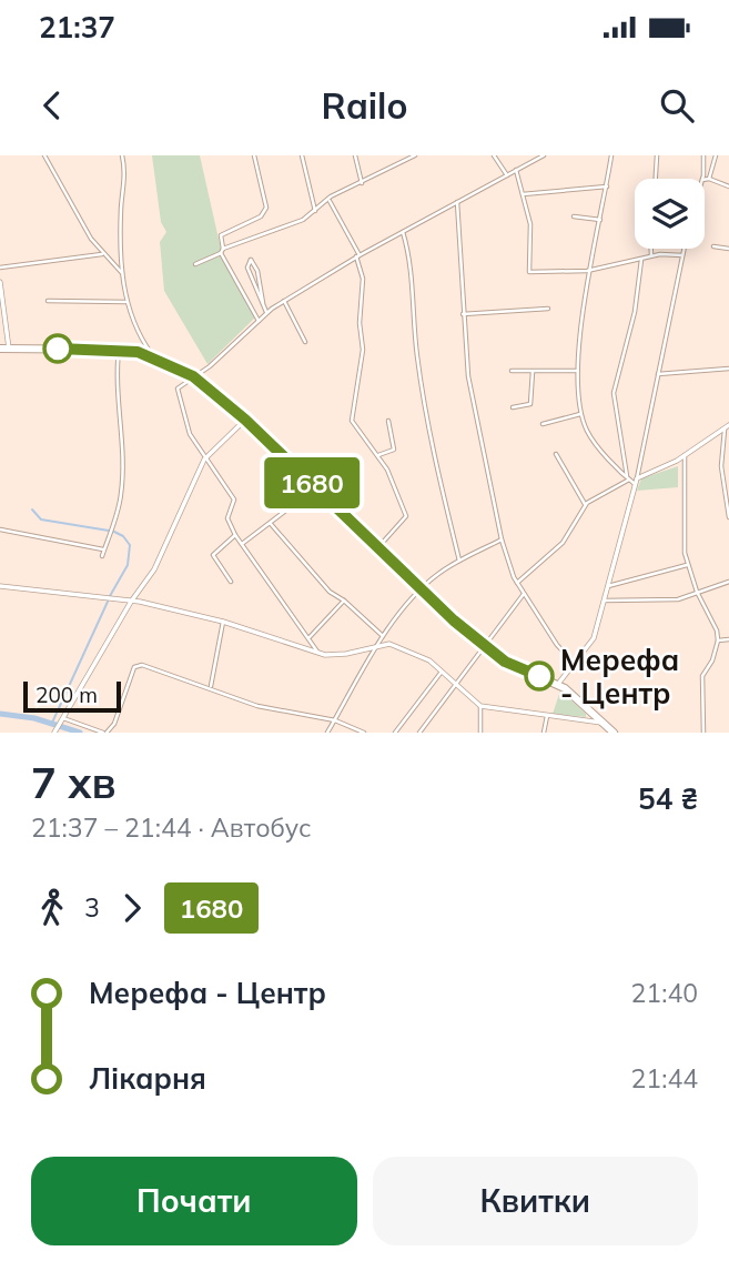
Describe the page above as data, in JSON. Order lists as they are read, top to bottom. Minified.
{"places":["Мерефа - Центр"],"lines":["bus line 1680"],"scale_bar":"200 m","page":{"status":"21:37","header":"Railo","on_map":"1680","scale":"200 m","heading":["7 хв","21:37 – 21:44 · Автобус","54 ₴"],"legs":["3","1680"],"list":[{"name":"Мерефа - Центр","value":"21:40"},{"name":"Лікарня","value":"21:44"}],"buttons":["Почати","Квитки"]}}
